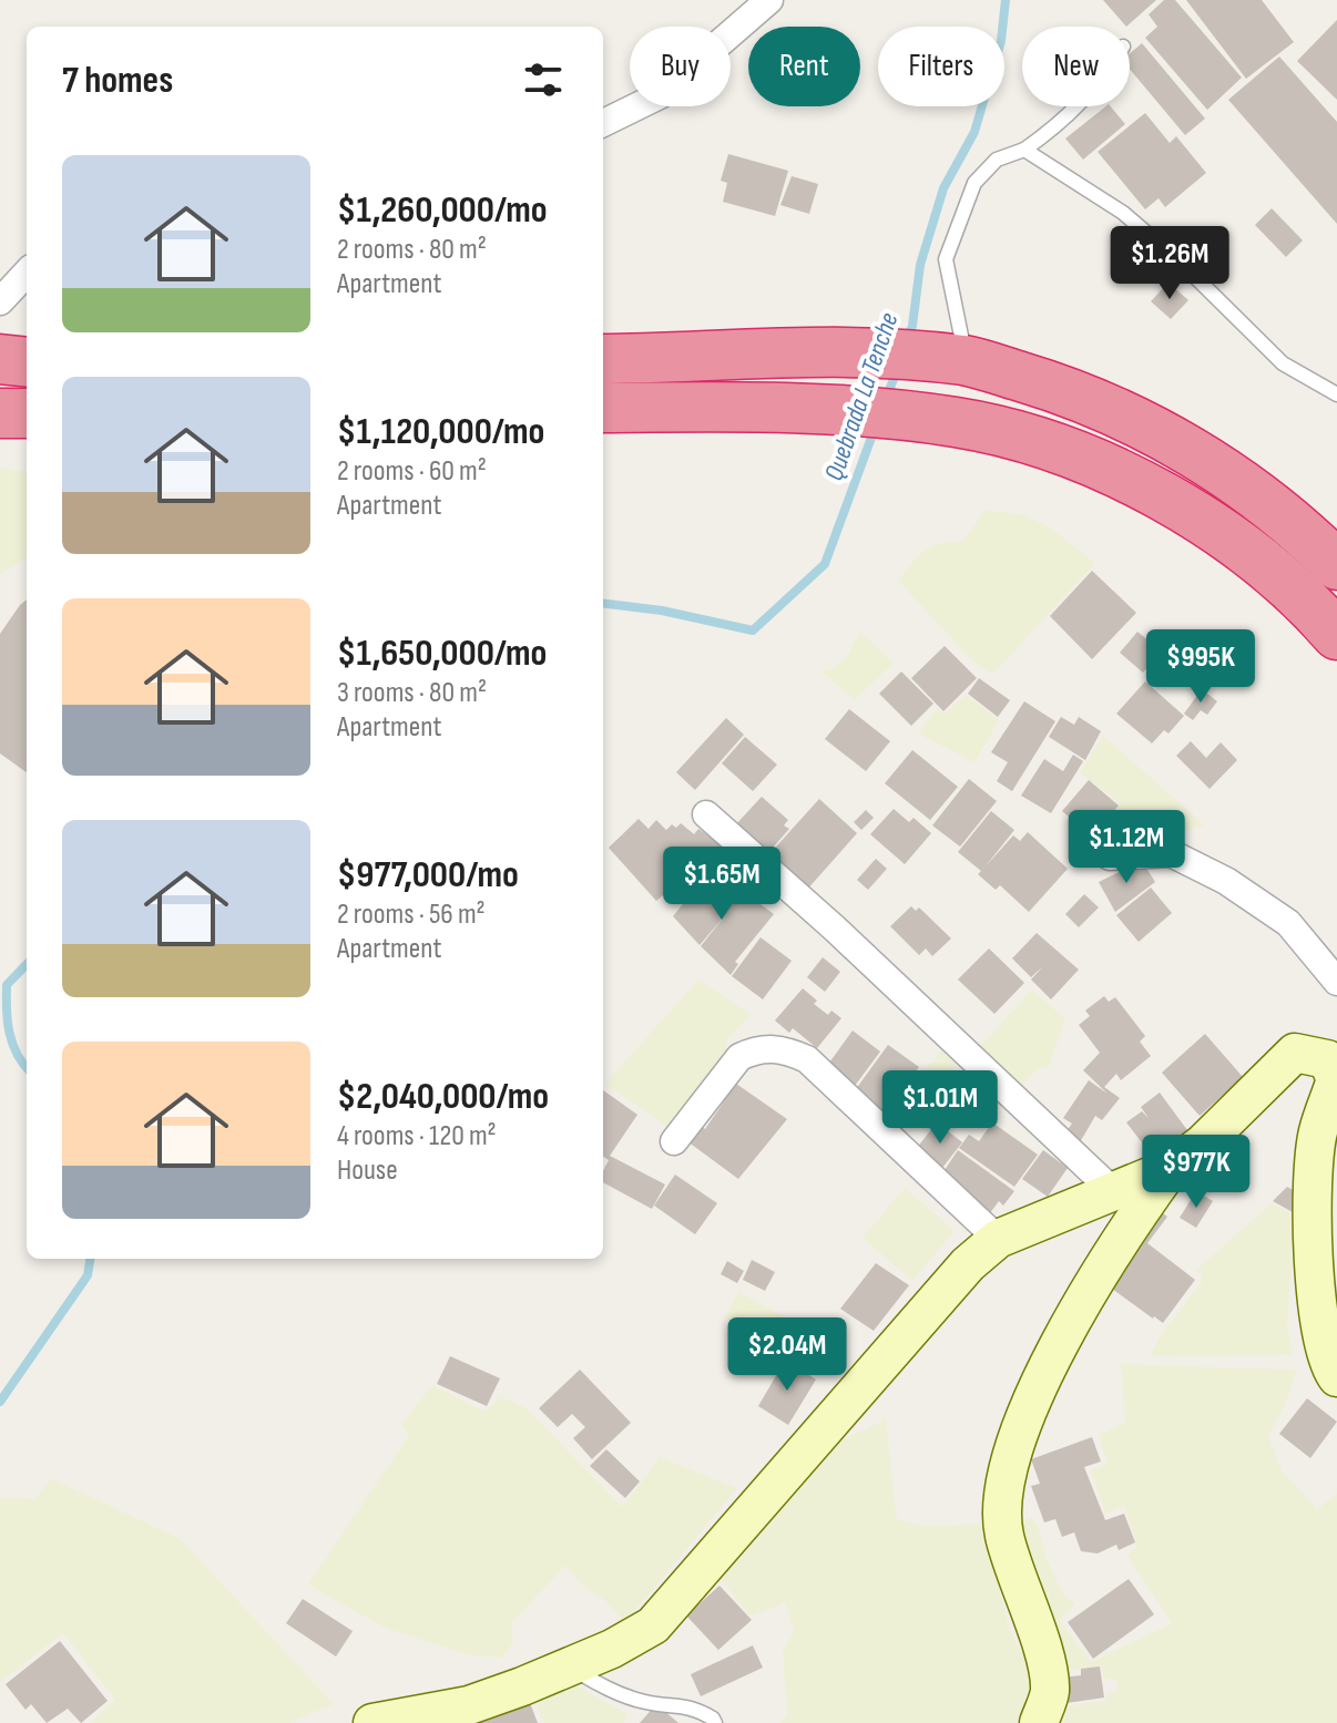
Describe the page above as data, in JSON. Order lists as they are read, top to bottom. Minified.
{"water":["Quebrada La Tenche"],"page":{"chip":["Buy","Rent","Filters","New"],"heading":"7 homes","list":[{"name":"$1,260,000/mo","note":"2 rooms · 80 m² · Apartment"},{"name":"$1,120,000/mo","note":"2 rooms · 60 m² · Apartment"},{"name":"$1,650,000/mo","note":"3 rooms · 80 m² · Apartment"},{"name":"$977,000/mo","note":"2 rooms · 56 m² · Apartment"},{"name":"$2,040,000/mo","note":"4 rooms · 120 m² · House"}],"price":["$1.26M","$995K","$1.12M","$1.65M","$1.01M","$977K","$2.04M"]}}
